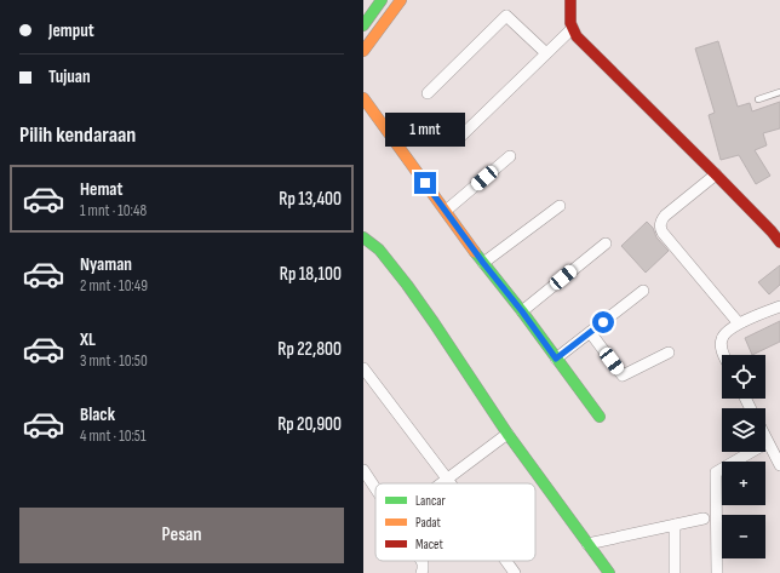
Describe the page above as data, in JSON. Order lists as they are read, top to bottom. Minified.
{"legend":["Lancar","Padat","Macet"],"page":{"banner":["Jemput","Tujuan"],"heading":"Pilih kendaraan","bubble":"1 mnt","list":[{"name":"Hemat","note":"1 mnt · 10:48","value":"Rp 13,400"},{"name":"Nyaman","note":"2 mnt · 10:49","value":"Rp 18,100"},{"name":"XL","note":"3 mnt · 10:50","value":"Rp 22,800"},{"name":"Black","note":"4 mnt · 10:51","value":"Rp 20,900"}],"map_buttons":["+","−"],"buttons":"Pesan"}}
